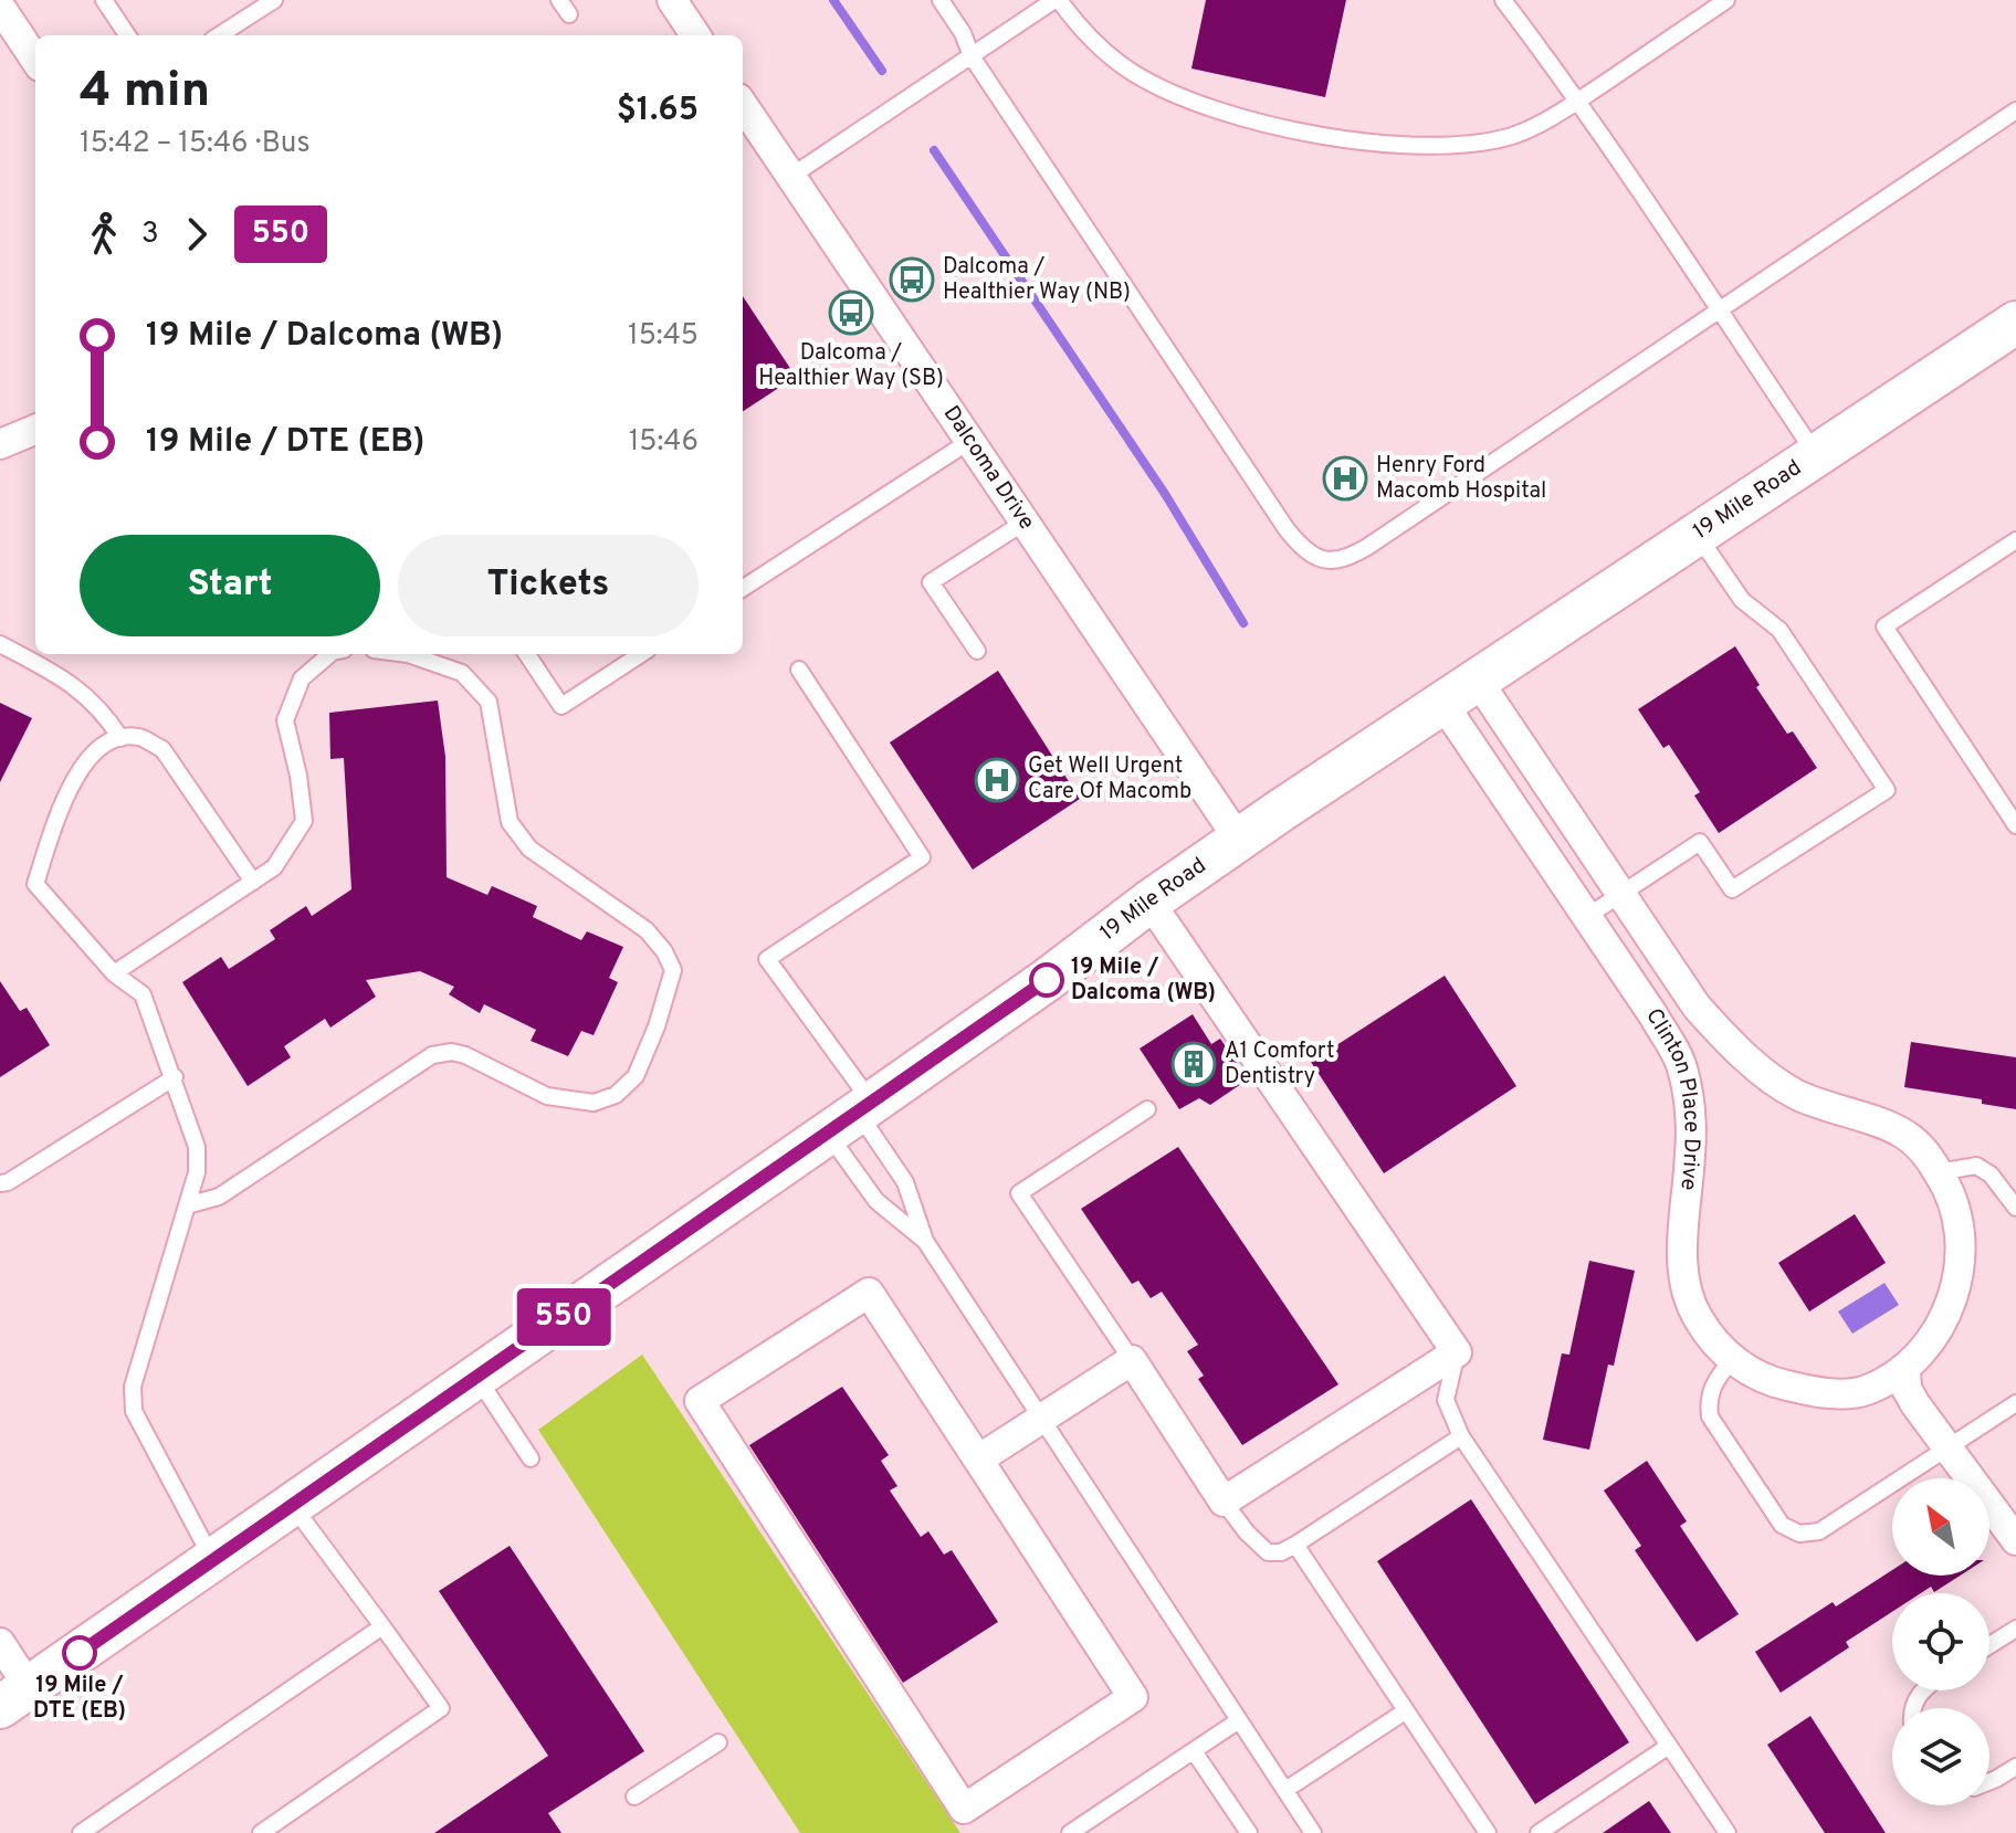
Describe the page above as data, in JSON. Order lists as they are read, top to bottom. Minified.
{"streets":{"street":["Dalcoma Drive","19 Mile Road","Clinton Place Drive"]},"crossings":[["Dalcoma Drive","19 Mile Road"],["19 Mile Road","Clinton Place Drive"]],"places":{"bus stop":["Dalcoma / Healthier Way (NB)","Dalcoma / Healthier Way (SB)"],"hospital":["Henry Ford Macomb Hospital","Get Well Urgent Care Of Macomb"],"other":["19 Mile / Dalcoma (WB)","19 Mile / DTE (EB)"],"building":["A1 Comfort Dentistry"]},"lines":["bus line 550"],"north":"top left","page":{"on_map":"550","heading":["4 min","15:42 – 15:46 · Bus","$1.65"],"legs":["3","550"],"list":[{"name":"19 Mile / Dalcoma (WB)","value":"15:45"},{"name":"19 Mile / DTE (EB)","value":"15:46"}],"buttons":["Start","Tickets"]}}
